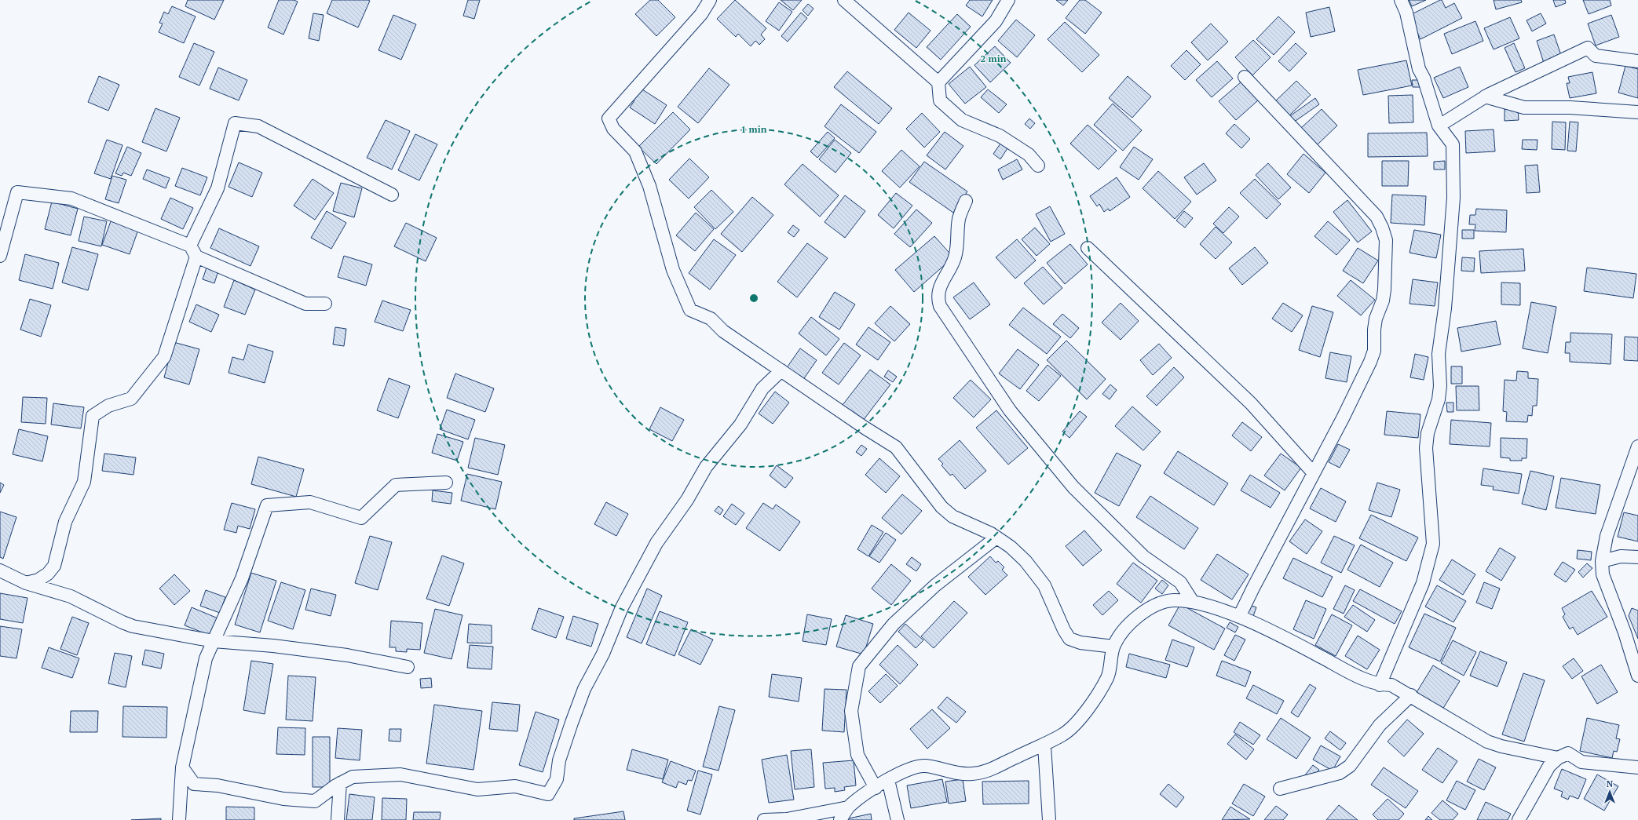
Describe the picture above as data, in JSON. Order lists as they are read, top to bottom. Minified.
{"north":"top","rings":["2 min","1 min"]}
